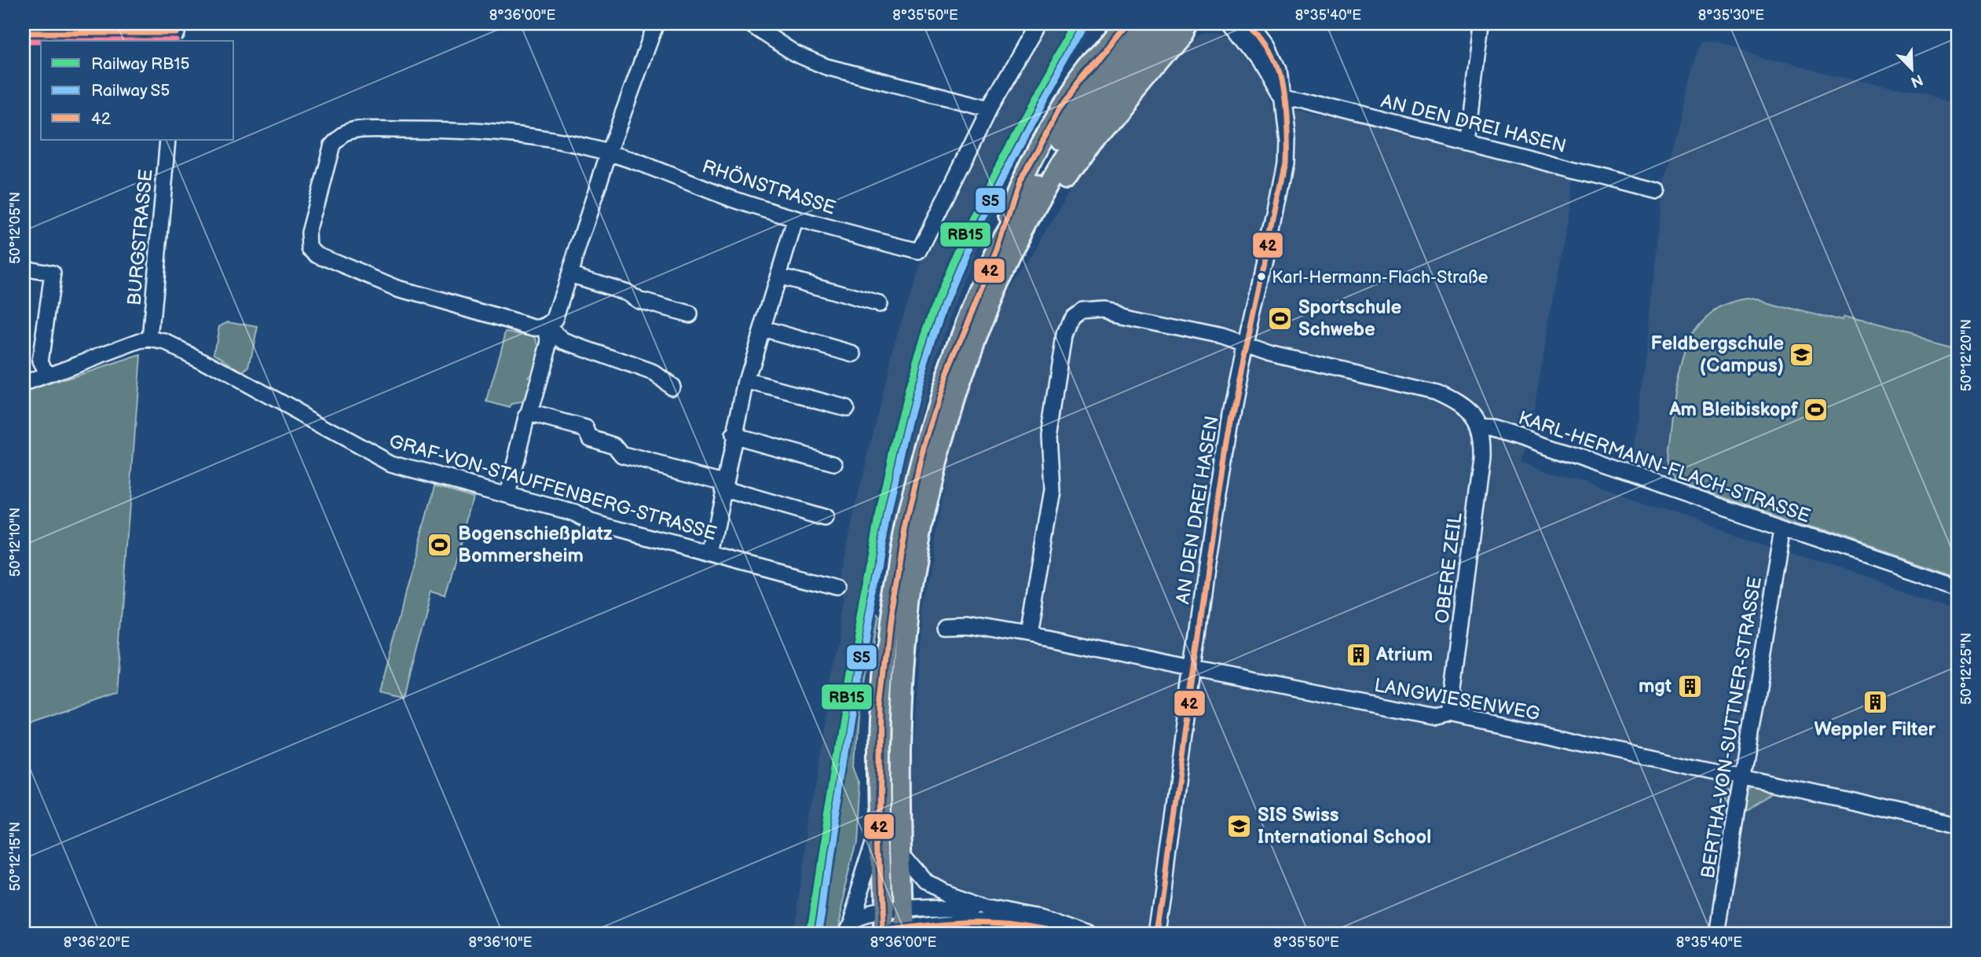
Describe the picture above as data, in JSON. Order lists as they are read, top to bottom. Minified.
{"streets":{"street":["AN DEN DREI HASEN","RHÖNSTRASSE","BURGSTRASSE","KARL-HERMANN-FLACH-STRASSE","GRAF-VON-STAUFFENBERG-STRASSE","OBERE ZEIL","LANGWIESENWEG","BERTHA-VON-SUTTNER-STRASSE"]},"crossings":[["AN DEN DREI HASEN","LANGWIESENWEG"],["BURGSTRASSE","GRAF-VON-STAUFFENBERG-STRASSE"],["KARL-HERMANN-FLACH-STRASSE","OBERE ZEIL"],["KARL-HERMANN-FLACH-STRASSE","BERTHA-VON-SUTTNER-STRASSE"],["OBERE ZEIL","LANGWIESENWEG"],["LANGWIESENWEG","BERTHA-VON-SUTTNER-STRASSE"]],"places":{"other":["Karl-Hermann-Flach-Straße"],"sports":["Sportschule Schwebe","Am Bleibiskopf","Bogenschießplatz Bommersheim"],"school or university":["Feldbergschule (Campus)","SIS Swiss International School"],"building":["Atrium","mgt","Weppler Filter"]},"lines":["rail line RB15","transit line 42","rail line S5"],"legend":["Railway RB15","Railway S5","42"],"north":"bottom right","coordinates":["8°36'00\"E","8°35'50\"E","8°35'40\"E","8°35'30\"E","50°12'05\"N","50°12'20\"N","50°12'10\"N","50°12'25\"N","50°12'15\"N","8°36'20\"E","8°36'10\"E"]}
